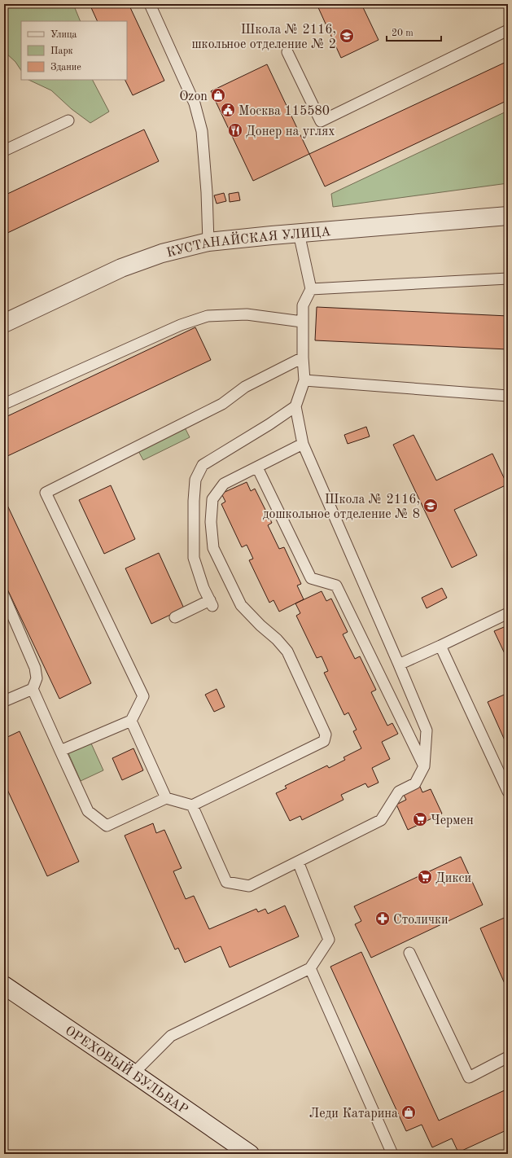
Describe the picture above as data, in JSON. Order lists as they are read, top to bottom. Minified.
{"streets":{"street":["КУСТАНАЙСКАЯ УЛИЦА","ОРЕХОВЫЙ БУЛЬВАР"]},"places":{"school or university":["Школа № 2116, школьное отделение № 2","Школа № 2116, дошкольное отделение № 8"],"shop":["Ozon","Леди Катарина"],"public building":["Москва 115580"],"restaurant":["Донер на углях"],"supermarket":["Чермен","Дикси"],"pharmacy":["Столички"]},"legend":["Улица","Парк","Здание"],"scale_bar":"20 m"}
